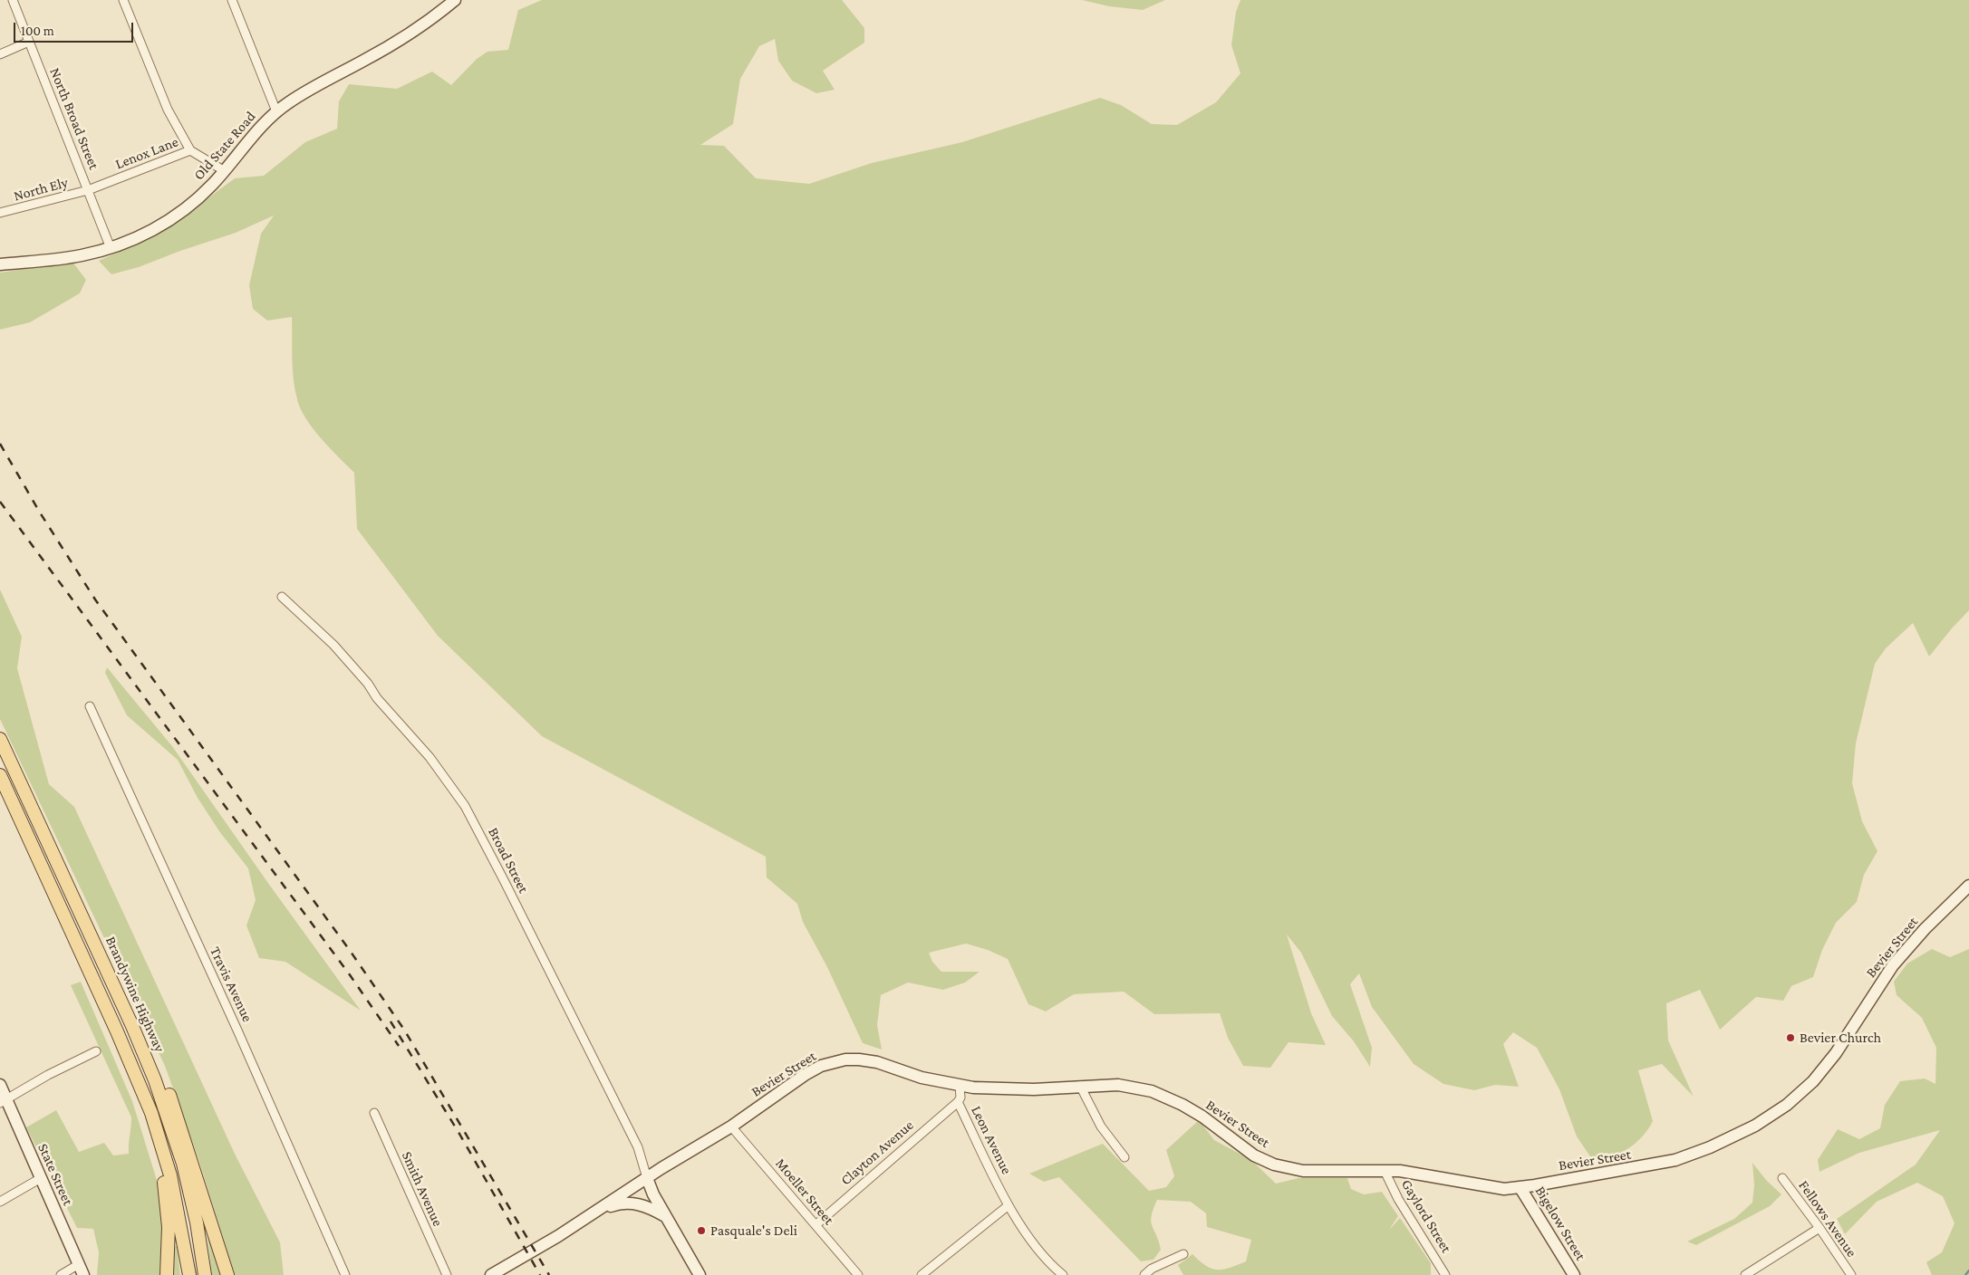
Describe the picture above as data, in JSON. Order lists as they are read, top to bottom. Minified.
{"streets":{"main road":["Brandywine Highway"],"street":["North Broad Street","Old State Road","Lenox Lane","North Ely","Broad Street","Bevier Street","Travis Avenue","Leon Avenue","Clayton Avenue","State Street","Smith Avenue","Moeller Street","Gaylord Street","Fellows Avenue","Bigelow Street"]},"crossings":[["North Broad Street","Old State Road"],["North Broad Street","Lenox Lane"],["North Broad Street","North Ely"],["Lenox Lane","North Ely"],["Broad Street","Bevier Street"],["Bevier Street","Leon Avenue"],["Bevier Street","Moeller Street"],["Bevier Street","Gaylord Street"],["Bevier Street","Bigelow Street"],["Leon Avenue","Clayton Avenue"],["Clayton Avenue","Moeller Street"]],"places":["Bevier Church","Pasquale's Deli"],"scale_bar":"100 m"}
